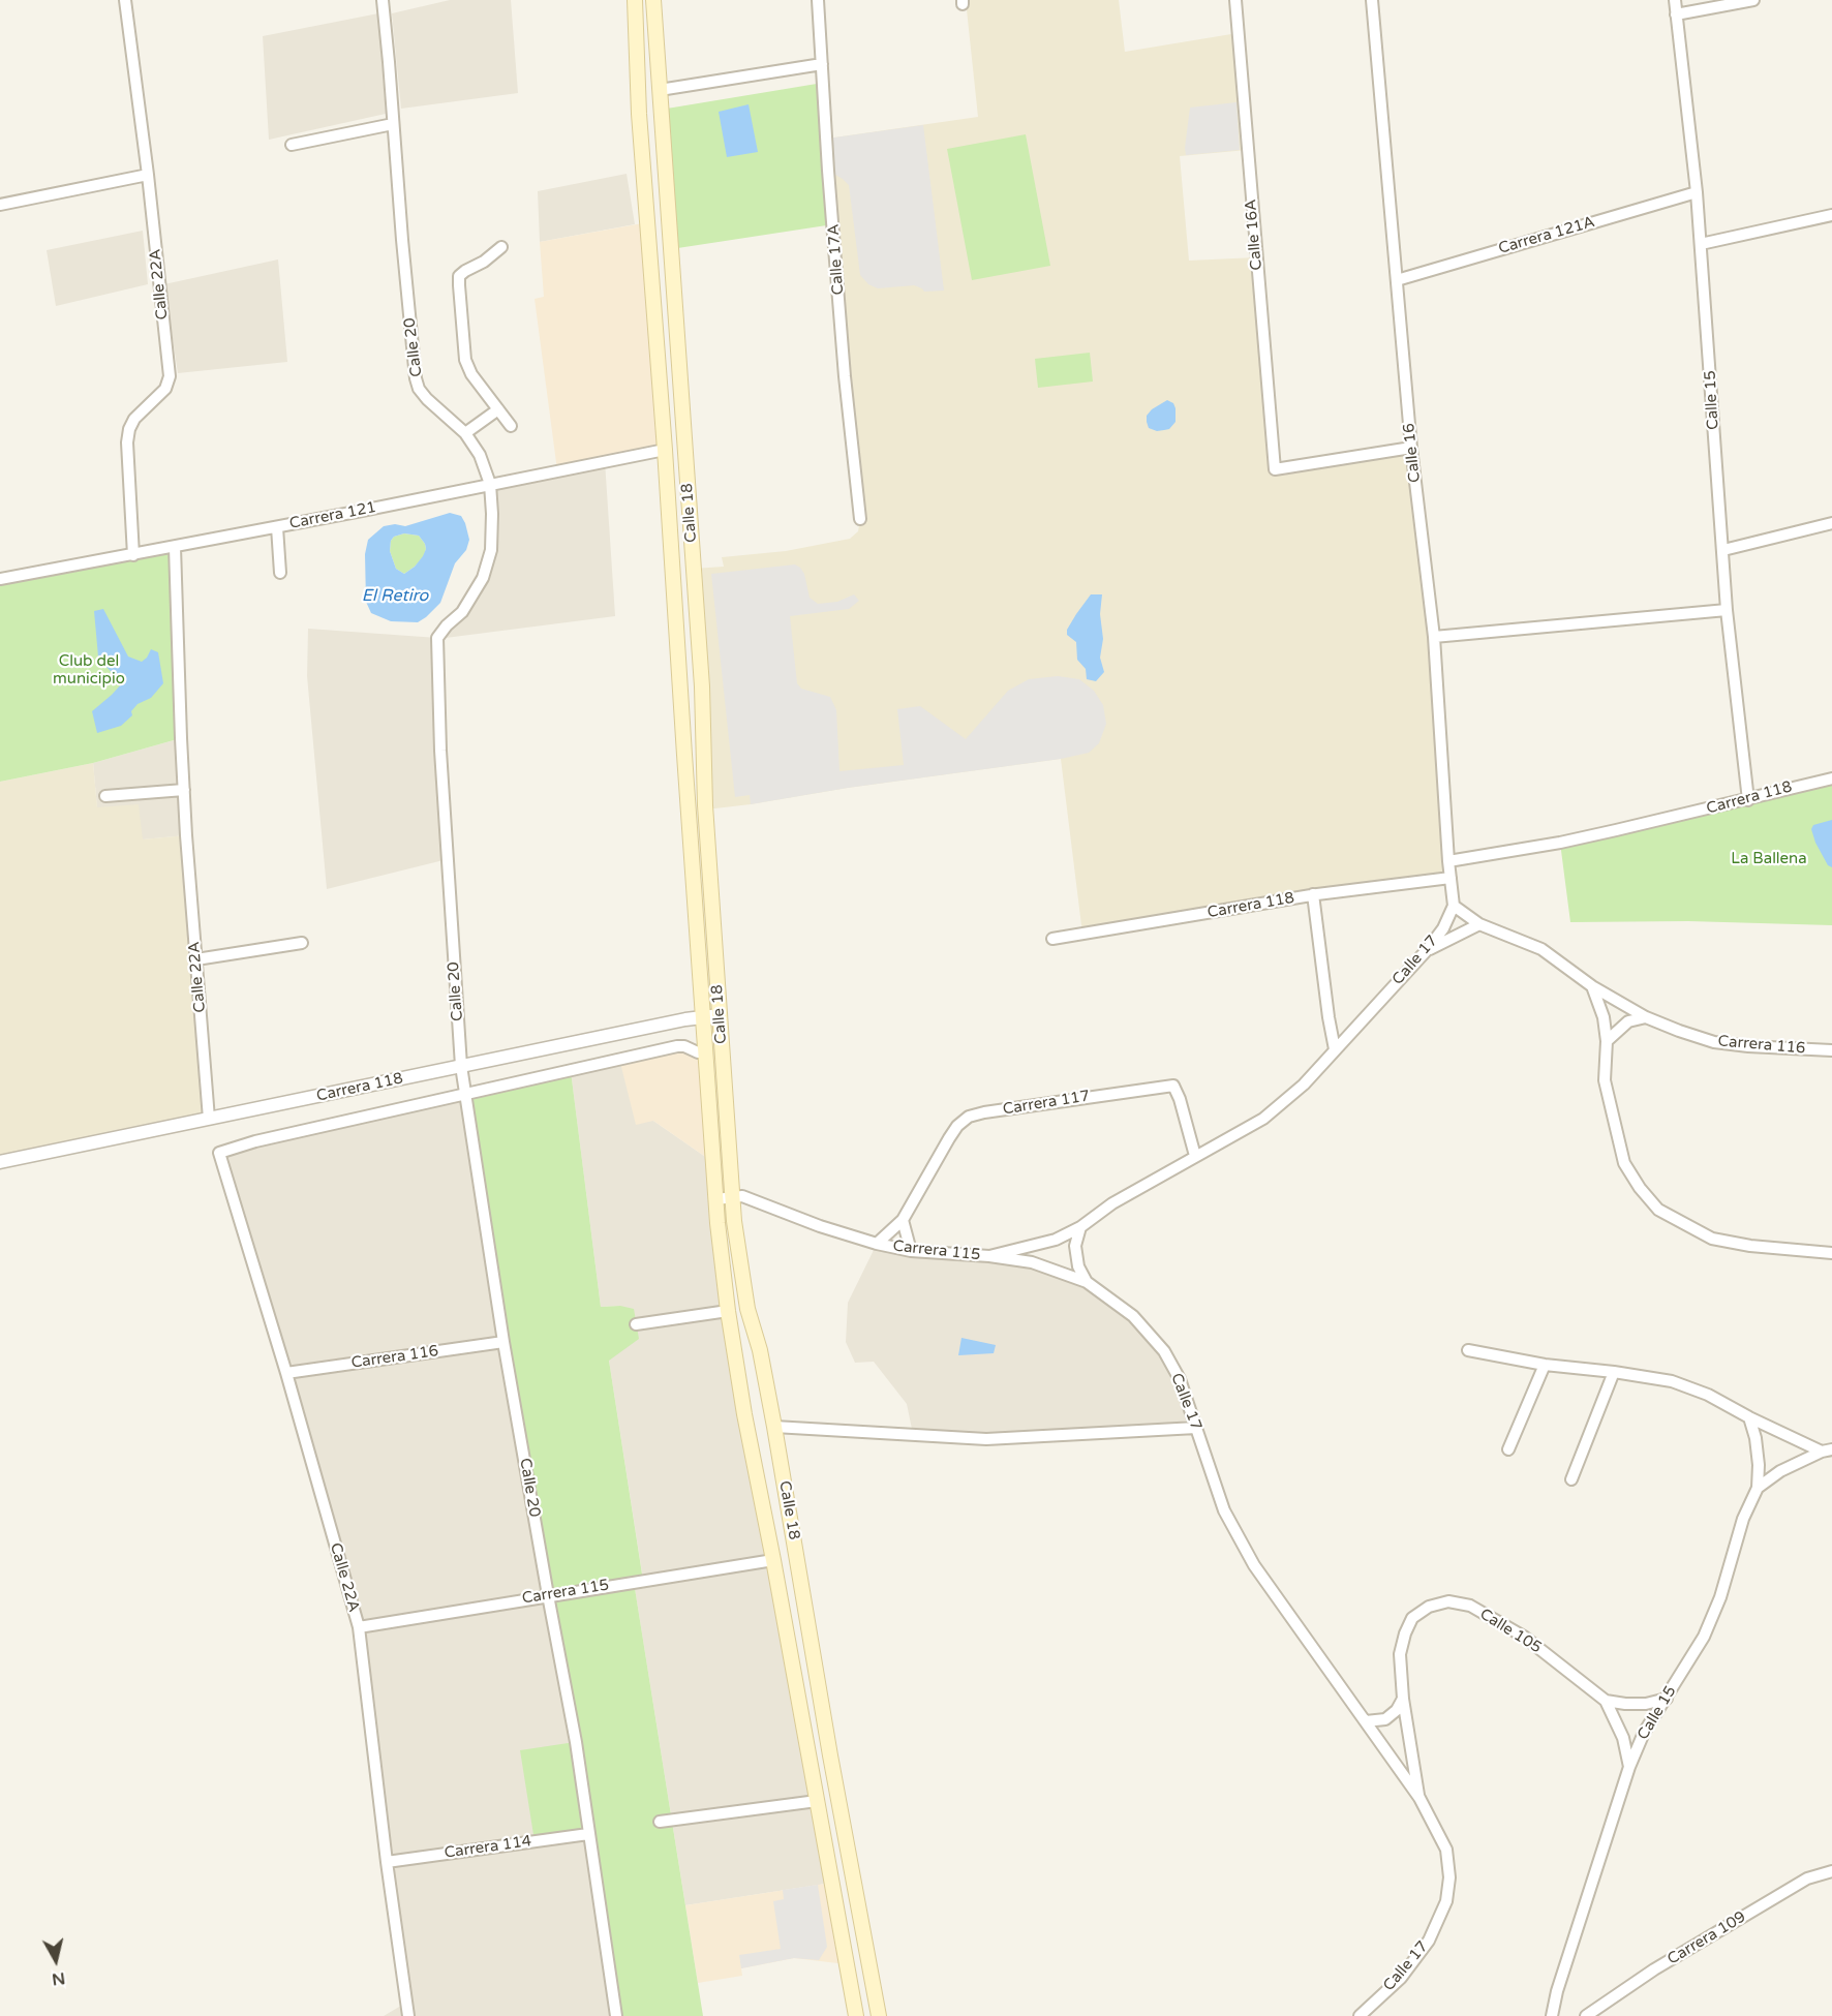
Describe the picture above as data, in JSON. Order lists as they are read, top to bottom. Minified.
{"streets":{"main road":["Calle 18"],"street":["Calle 16A","Carrera 121A","Calle 17A","Calle 22A","Calle 20","Calle 15","Calle 16","Carrera 121","Carrera 118","Calle 17","Carrera 116","Carrera 117","Carrera 115","Calle 105","Carrera 114","Carrera 109"]},"crossings":[["Calle 16A","Calle 16"],["Carrera 121A","Calle 15"],["Carrera 121A","Calle 16"],["Calle 22A","Calle 20"],["Calle 22A","Carrera 121"],["Calle 22A","Carrera 118"],["Calle 22A","Carrera 116"],["Calle 22A","Carrera 115"],["Calle 22A","Carrera 114"],["Calle 20","Carrera 121"],["Calle 20","Carrera 118"],["Calle 20","Carrera 116"],["Calle 20","Carrera 115"],["Calle 20","Carrera 114"],["Calle 15","Carrera 118"],["Calle 15","Calle 105"],["Calle 16","Carrera 118"],["Calle 16","Calle 17"],["Calle 16","Carrera 116"],["Calle 18","Carrera 121"],["Calle 18","Carrera 118"],["Calle 18","Carrera 115"],["Calle 17","Carrera 116"],["Calle 17","Carrera 117"],["Calle 17","Carrera 115"],["Calle 17","Calle 105"],["Carrera 117","Carrera 115"]],"water":["El Retiro"],"parks":["Club del municipio","La Ballena"],"north":"bottom"}
